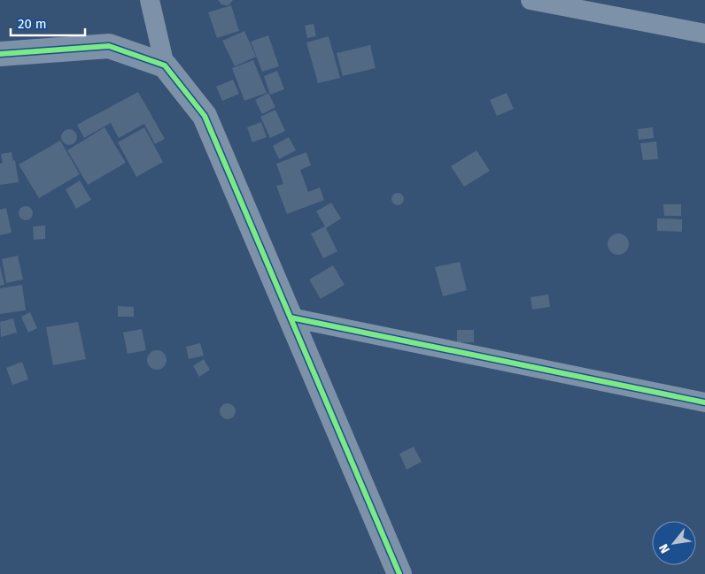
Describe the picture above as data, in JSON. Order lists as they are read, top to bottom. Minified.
{"scale_bar":"20 m","north":"bottom left"}
